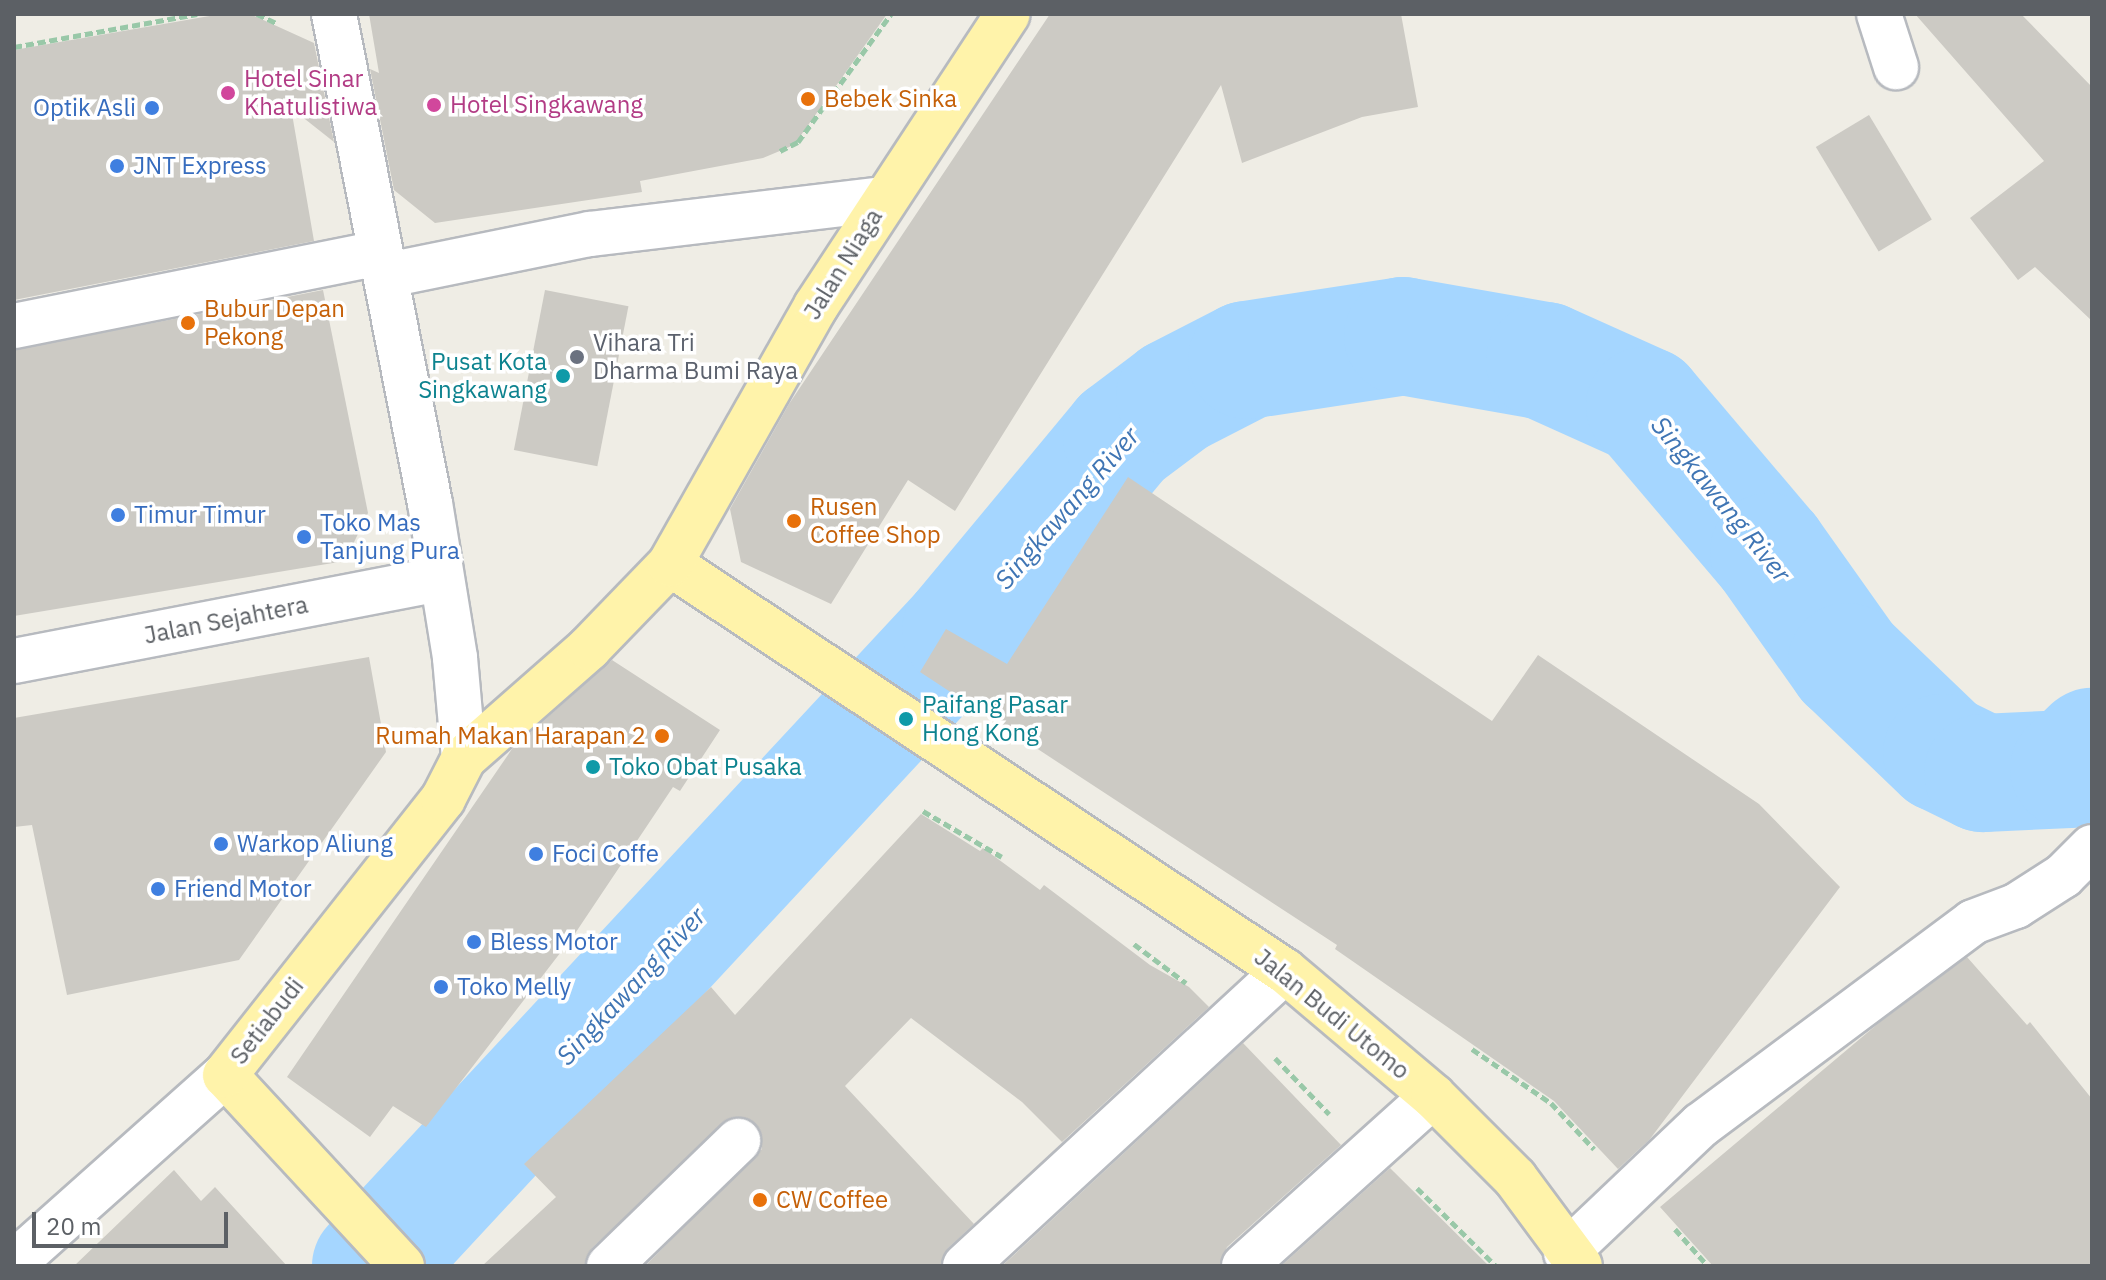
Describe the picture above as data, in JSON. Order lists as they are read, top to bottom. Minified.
{"streets":{"main road":["Jalan Niaga","Jalan Budi Utomo","Setiabudi"],"street":["Jalan Sejahtera"]},"crossings":[["Jalan Niaga","Jalan Budi Utomo"],["Jalan Niaga","Setiabudi"],["Jalan Budi Utomo","Setiabudi"]],"water":["Singkawang River"],"places":["Hotel Sinar Khatulistiwa","Bebek Sinka","Hotel Singkawang","Optik Asli","JNT Express","Bubur Depan Pekong","Vihara Tri Dharma Bumi Raya","Pusat Kota Singkawang","Timur Timur","Rusen Coffee Shop","Toko Mas Tanjung Pura","Paifang Pasar Hong Kong","Rumah Makan Harapan 2","Toko Obat Pusaka","Warkop Aliung","Foci Coffe","Friend Motor","Bless Motor","Toko Melly","CW Coffee"],"scale_bar":"20 m"}
